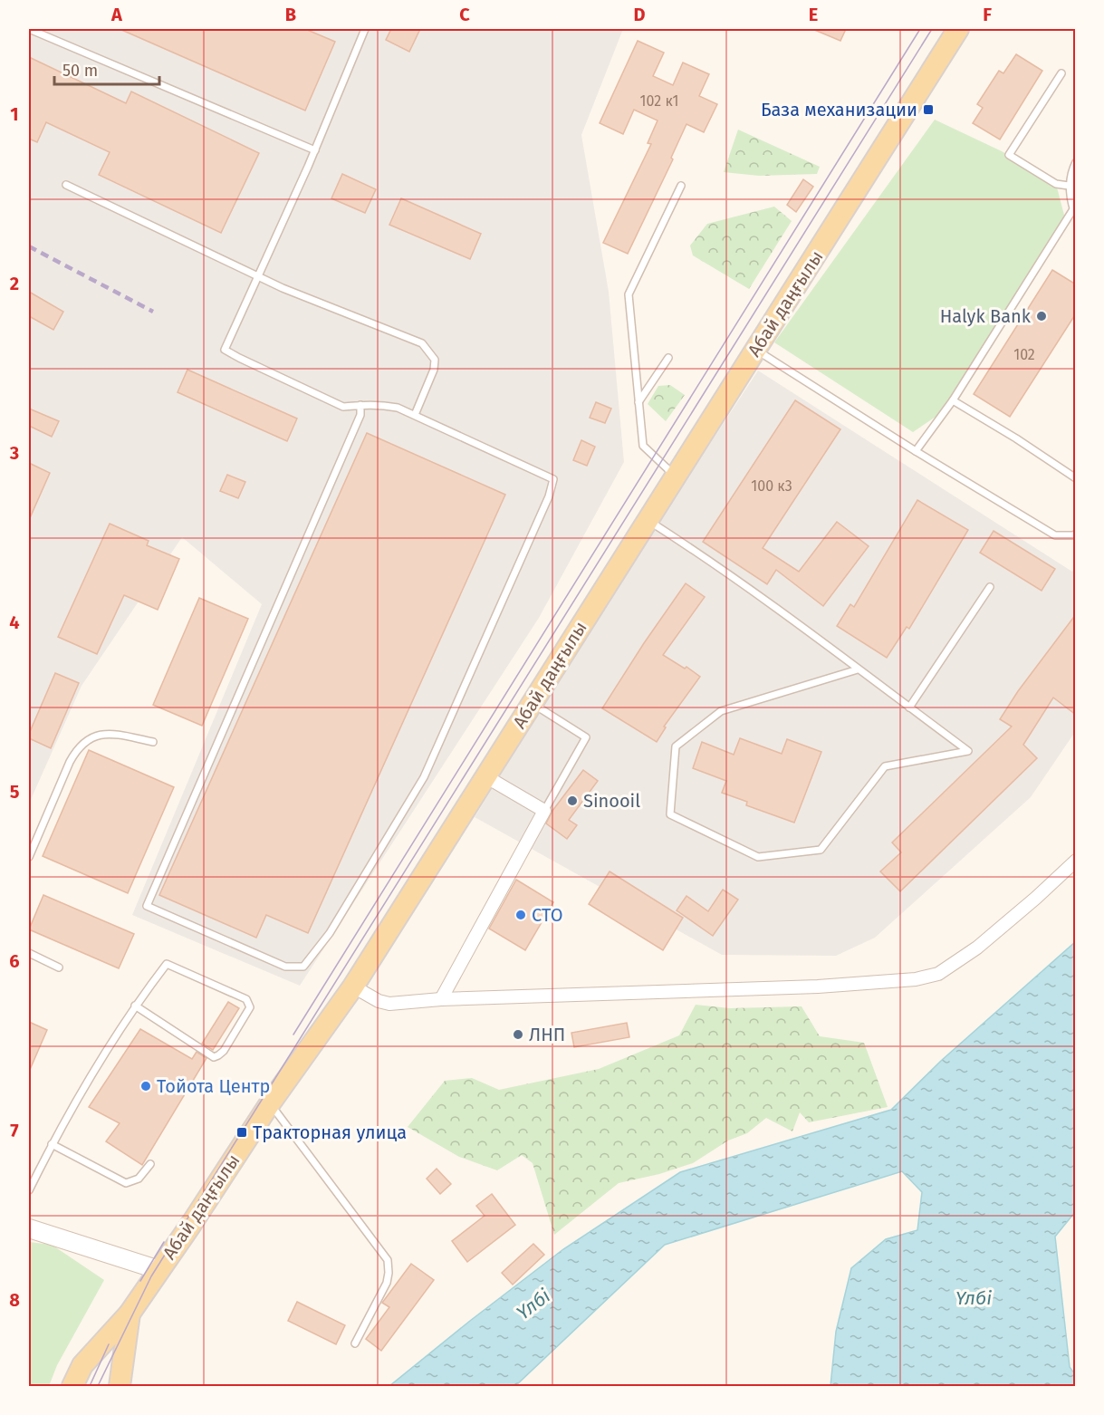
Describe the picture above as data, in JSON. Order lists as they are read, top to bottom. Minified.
{"streets":{"main road":["Абай даңғылы"]},"water":["Үлбі"],"places":{"transit":["База механизации","Тракторная улица"],"other":["Halyk Bank","Sinooil","СТО","ЛНП","Тойота Центр"]},"house_numbers":["102 к1","102","100 к3"],"scale_bar":"50 m","grid":{"columns":["A","B","C","D","E","F"],"rows":["1","2","3","4","5","6","7","8"]}}
